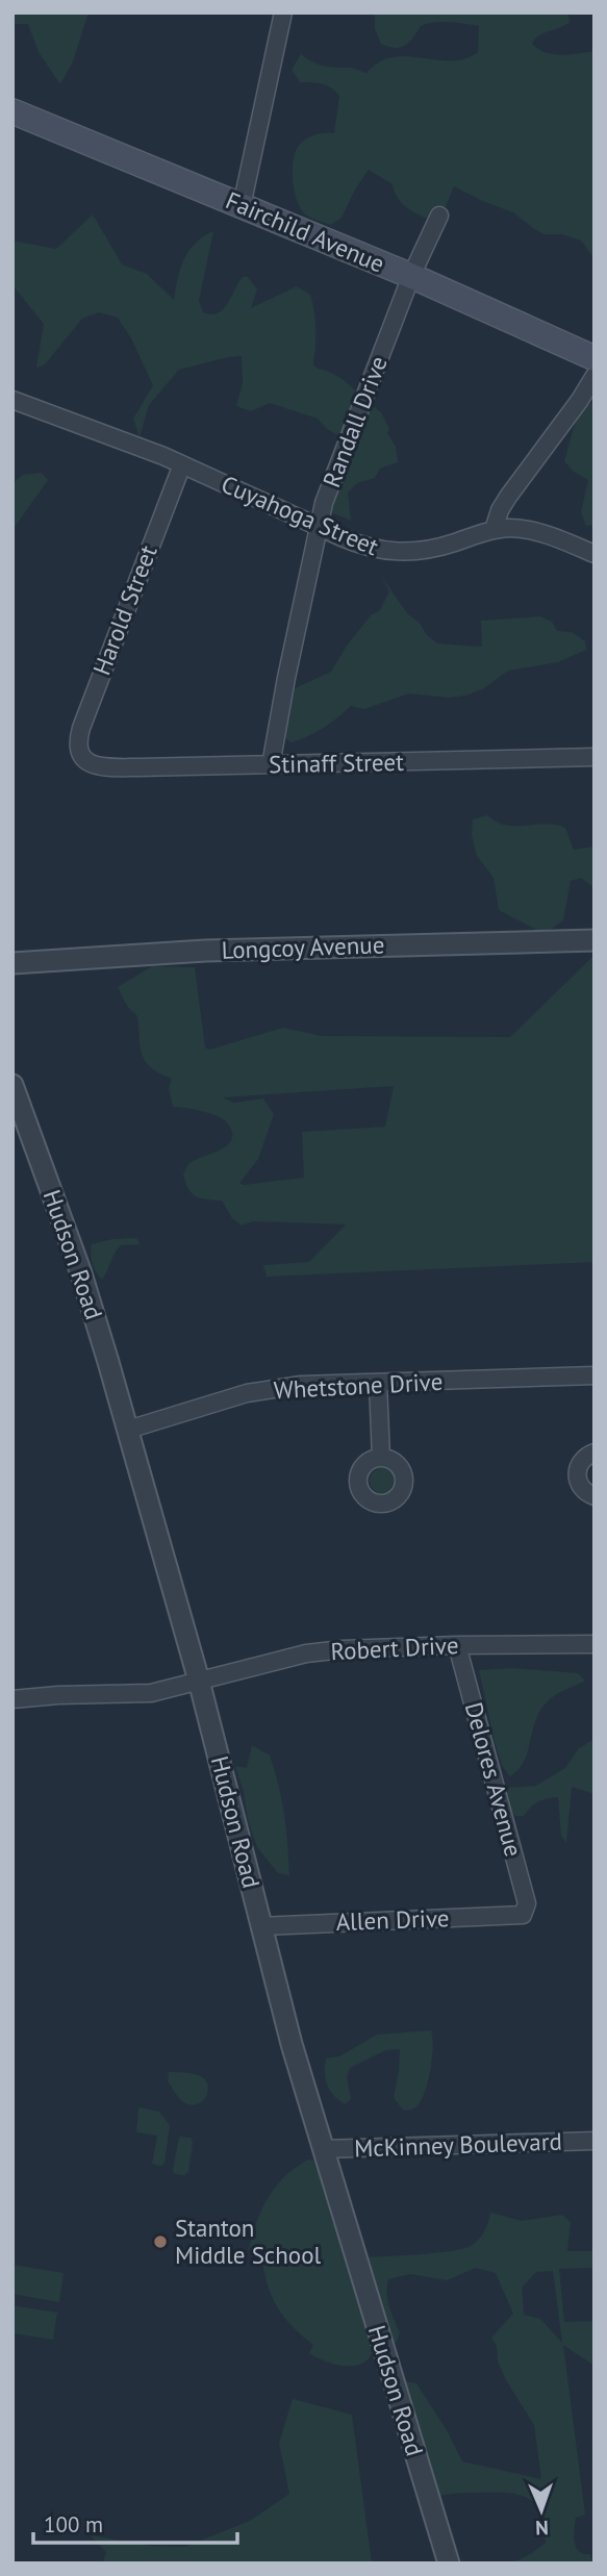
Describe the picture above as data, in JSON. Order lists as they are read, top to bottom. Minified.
{"streets":{"main road":["Fairchild Avenue"],"street":["Randall Drive","Cuyahoga Street","Harold Street","Stinaff Street","Longcoy Avenue","Hudson Road","Whetstone Drive","Robert Drive","Delores Avenue","Allen Drive","McKinney Boulevard"]},"crossings":[["Fairchild Avenue","Randall Drive"],["Randall Drive","Cuyahoga Street"],["Randall Drive","Stinaff Street"],["Cuyahoga Street","Harold Street"],["Harold Street","Stinaff Street"],["Hudson Road","Whetstone Drive"],["Hudson Road","Robert Drive"],["Hudson Road","Allen Drive"],["Hudson Road","McKinney Boulevard"],["Robert Drive","Delores Avenue"],["Delores Avenue","Allen Drive"]],"places":["Stanton Middle School"],"scale_bar":"100 m","north":"bottom"}
